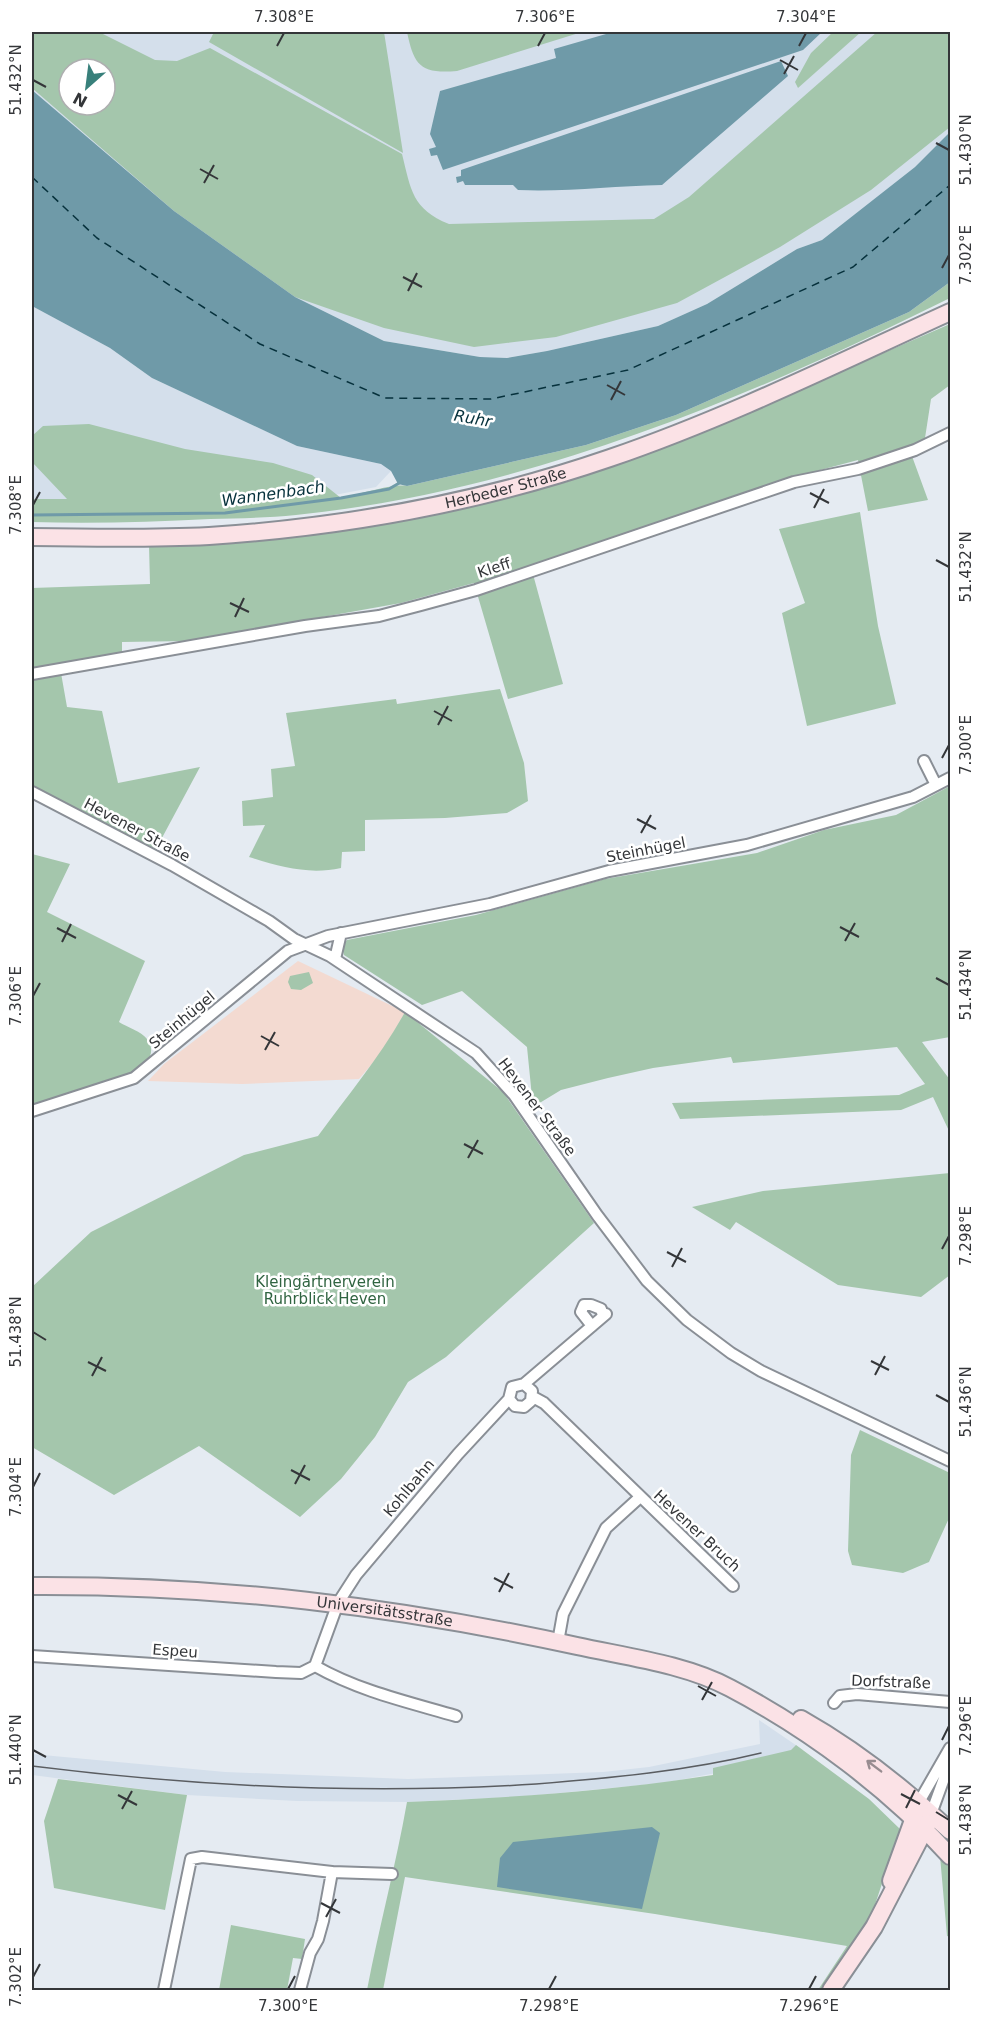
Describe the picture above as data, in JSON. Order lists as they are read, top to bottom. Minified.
{"streets":{"street":["Herbeder Straße","Kleff","Hevener Straße","Steinhügel","Kohlbahn","Hevener Bruch","Universitätsstraße","Espeu","Dorfstraße"]},"crossings":[["Hevener Straße","Steinhügel"],["Kohlbahn","Hevener Bruch"],["Kohlbahn","Universitätsstraße"],["Hevener Bruch","Universitätsstraße"]],"water":["Ruhr","Wannenbach"],"parks":["Kleingärtnerverein Ruhrblick Heven"],"north":"bottom left","coordinates":["7.308°E","7.306°E","7.304°E","51.432°N","51.430°N","7.302°E","7.300°E","51.434°N","7.298°E","51.438°N","51.436°N","7.296°E","51.440°N"]}
